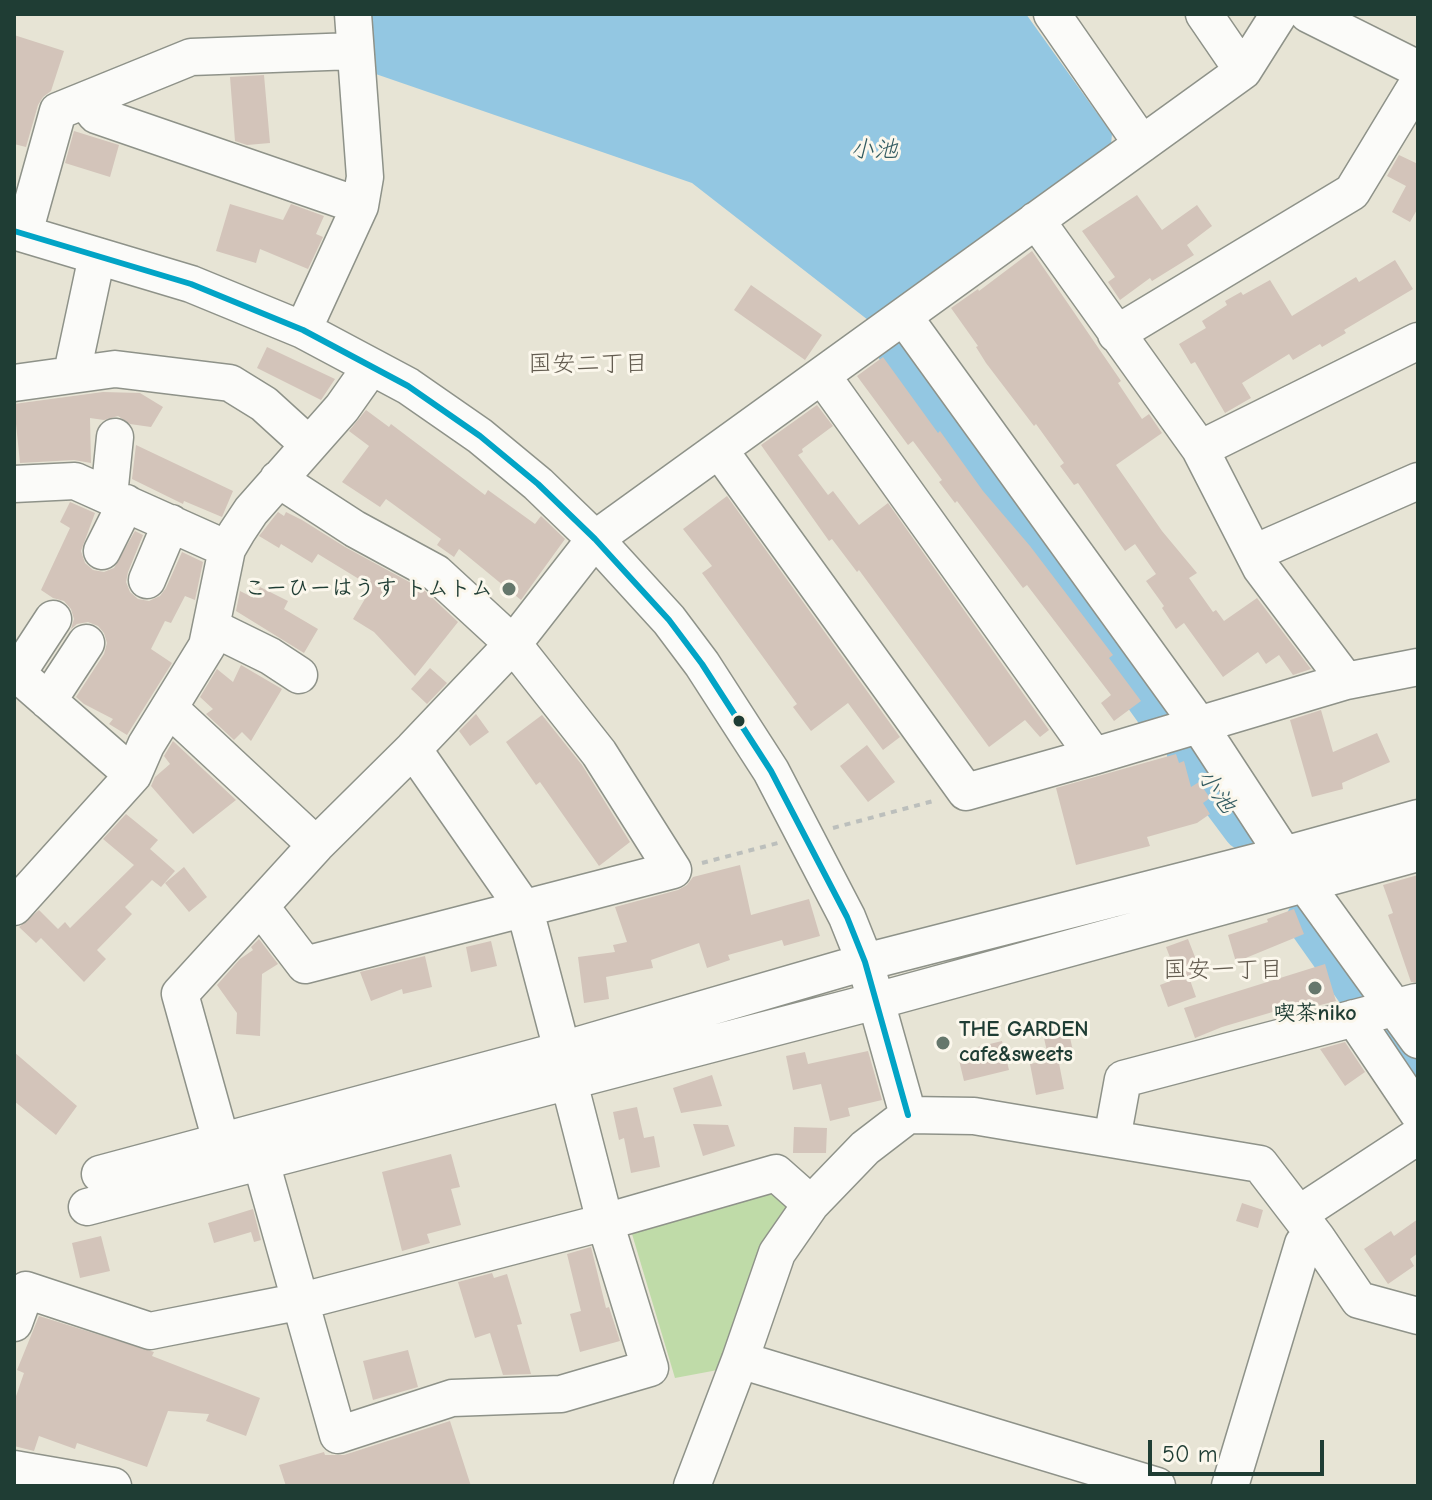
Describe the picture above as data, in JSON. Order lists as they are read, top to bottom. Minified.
{"districts":["国安二丁目","国安一丁目"],"water":["小池"],"places":["こーひーはうす トムトム","喫茶niko","THE GARDEN cafe&sweets"],"scale_bar":"50 m"}
